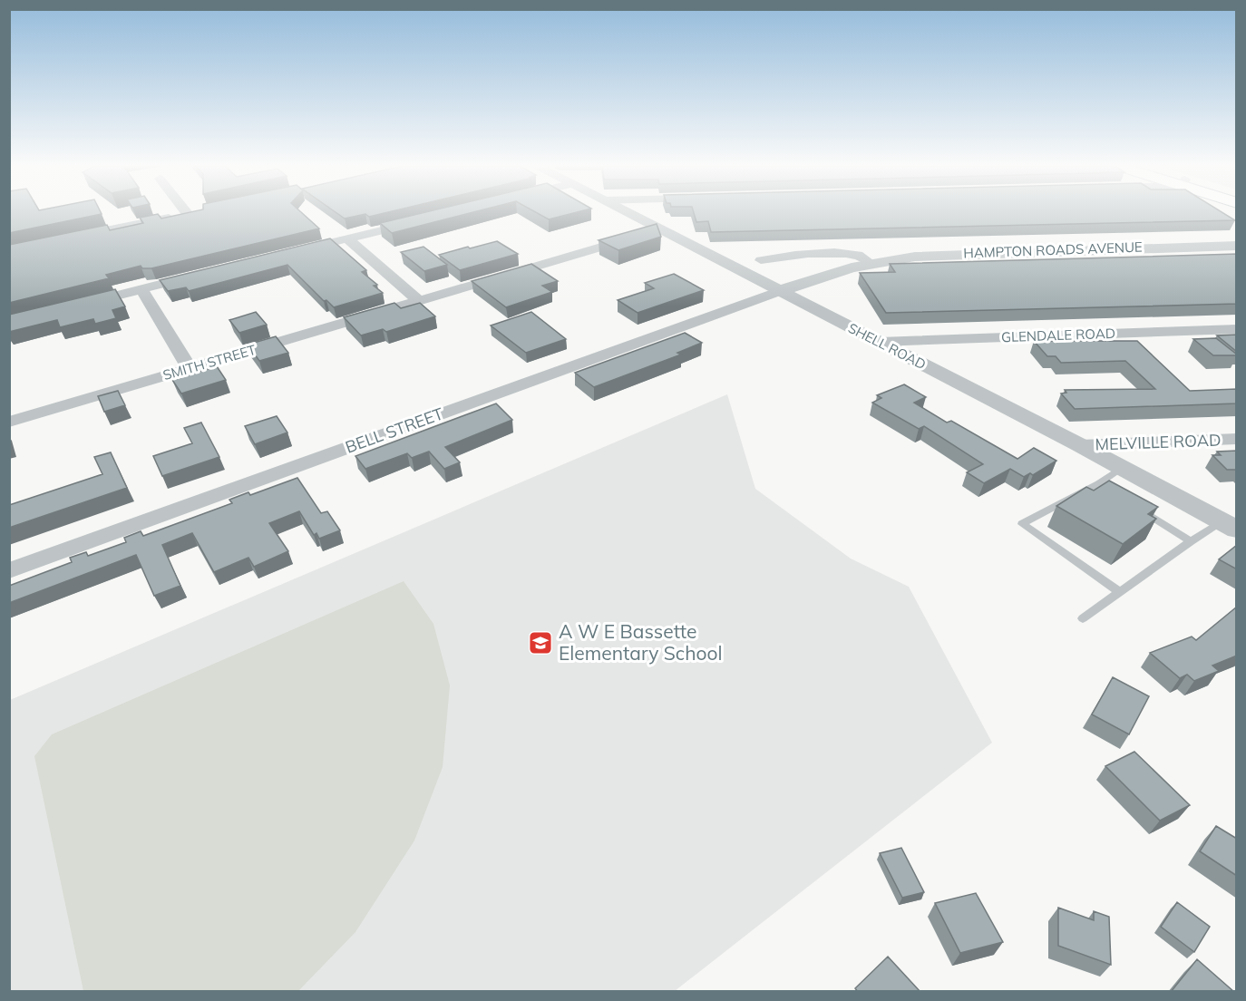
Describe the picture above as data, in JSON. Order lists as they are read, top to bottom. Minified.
{"streets":{"street":["HAMPTON ROADS AVENUE","GLENDALE ROAD","SHELL ROAD","SMITH STREET","BELL STREET","MELVILLE ROAD"]},"crossings":[["HAMPTON ROADS AVENUE","SHELL ROAD"],["HAMPTON ROADS AVENUE","BELL STREET"],["GLENDALE ROAD","SHELL ROAD"],["SHELL ROAD","SMITH STREET"],["SHELL ROAD","BELL STREET"],["SHELL ROAD","MELVILLE ROAD"]],"places":{"school or university":["A W E Bassette Elementary School"]}}
